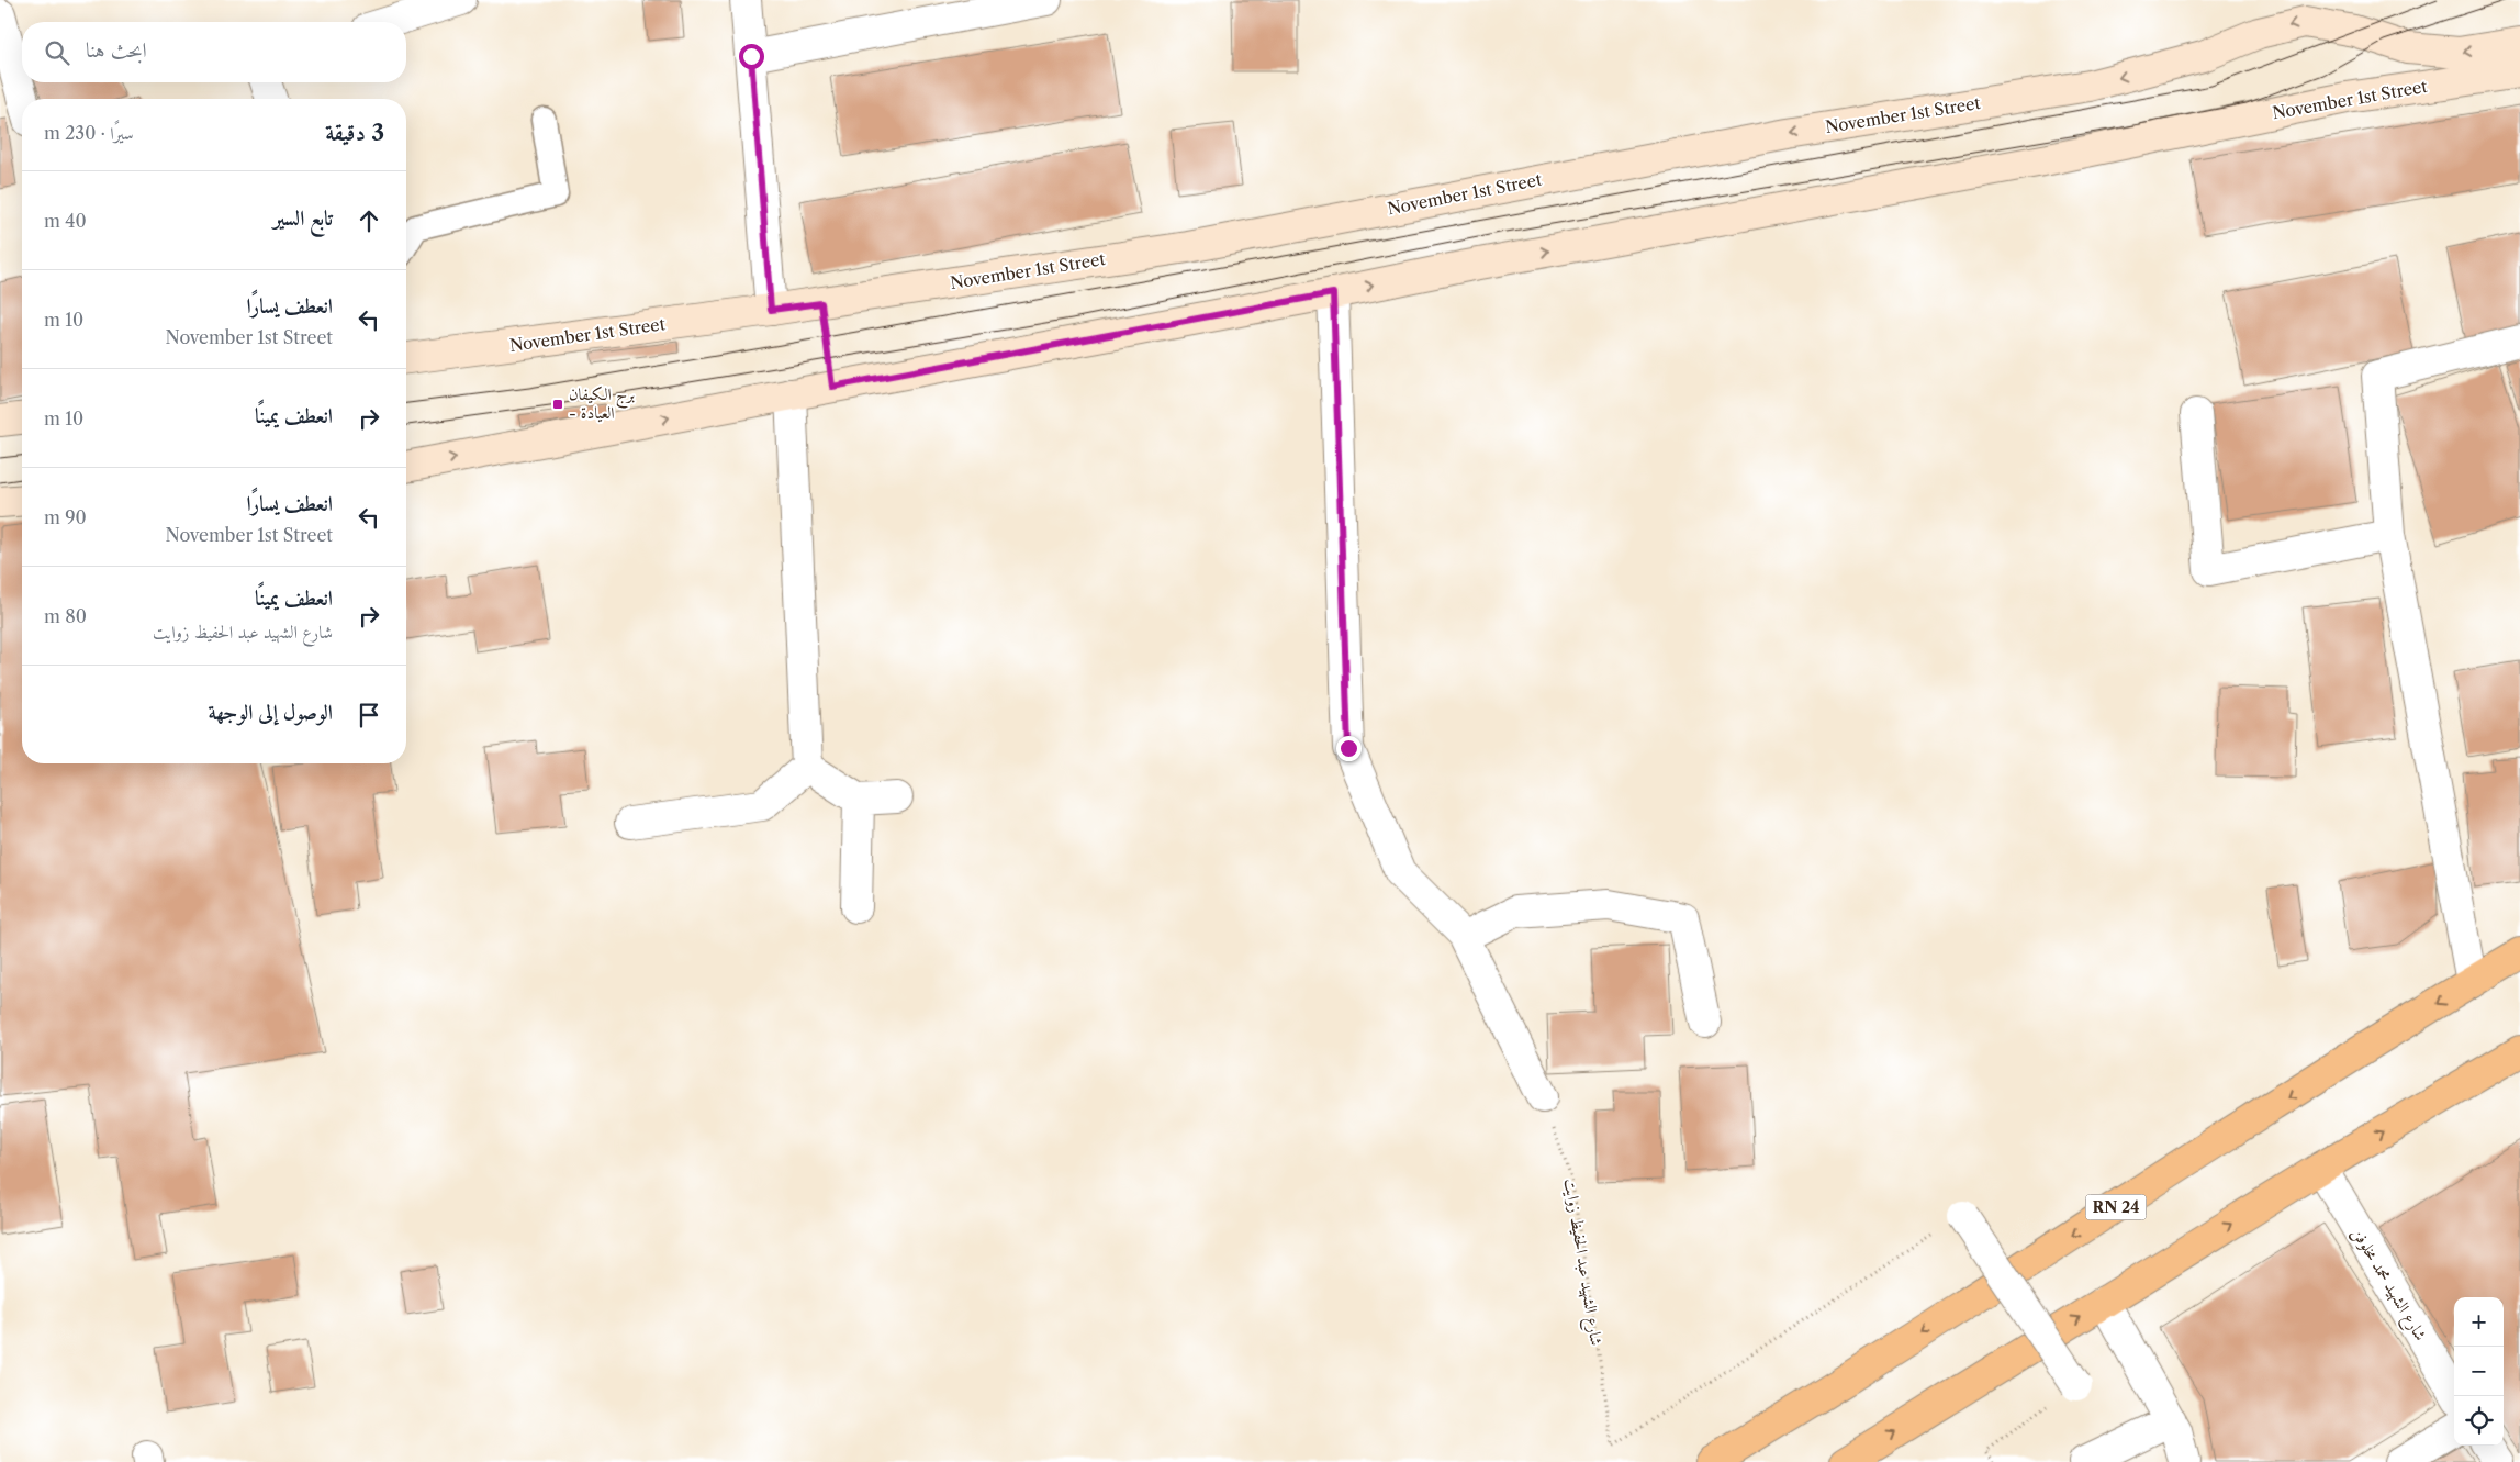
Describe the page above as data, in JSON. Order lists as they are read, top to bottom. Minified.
{"streets":{"highway":["RN 24"],"main road":["November 1st Street"],"street":["شارع الشهيد محمد مخلوفن"],"path":["شارع الشهيد عبد الحفيظ زوايت"]},"places":{"transit":["برج الكيفان - العيادة"]},"page":{"search":"ابحث هنا","heading":["3 دقيقة","سيرًا · 230 m"],"list":[["تابع السير","40 m"],["انعطف يسارًا","November 1st Street","10 m"],["انعطف يمينًا","10 m"],["انعطف يسارًا","November 1st Street","90 m"],["انعطف يمينًا","شارع الشهيد عبد الحفيظ زوايت","80 m"],"الوصول إلى الوجهة"],"map_buttons":["+","−"]}}
